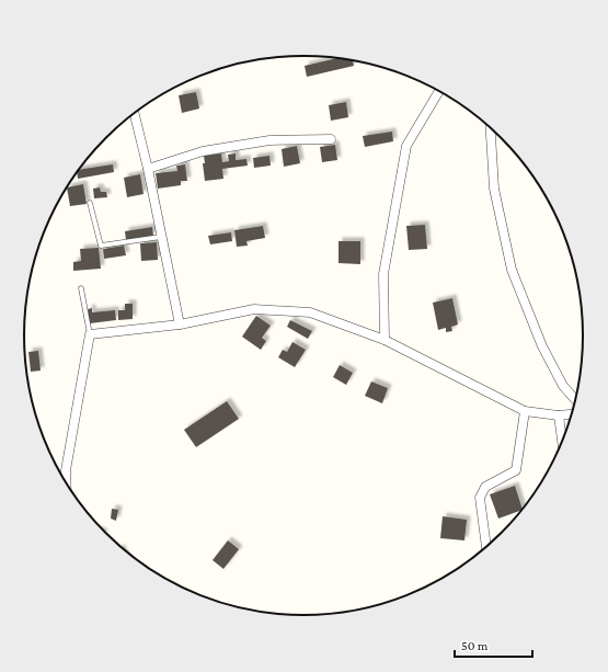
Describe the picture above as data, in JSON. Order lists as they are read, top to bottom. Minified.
{"scale_bar":"50 m"}
